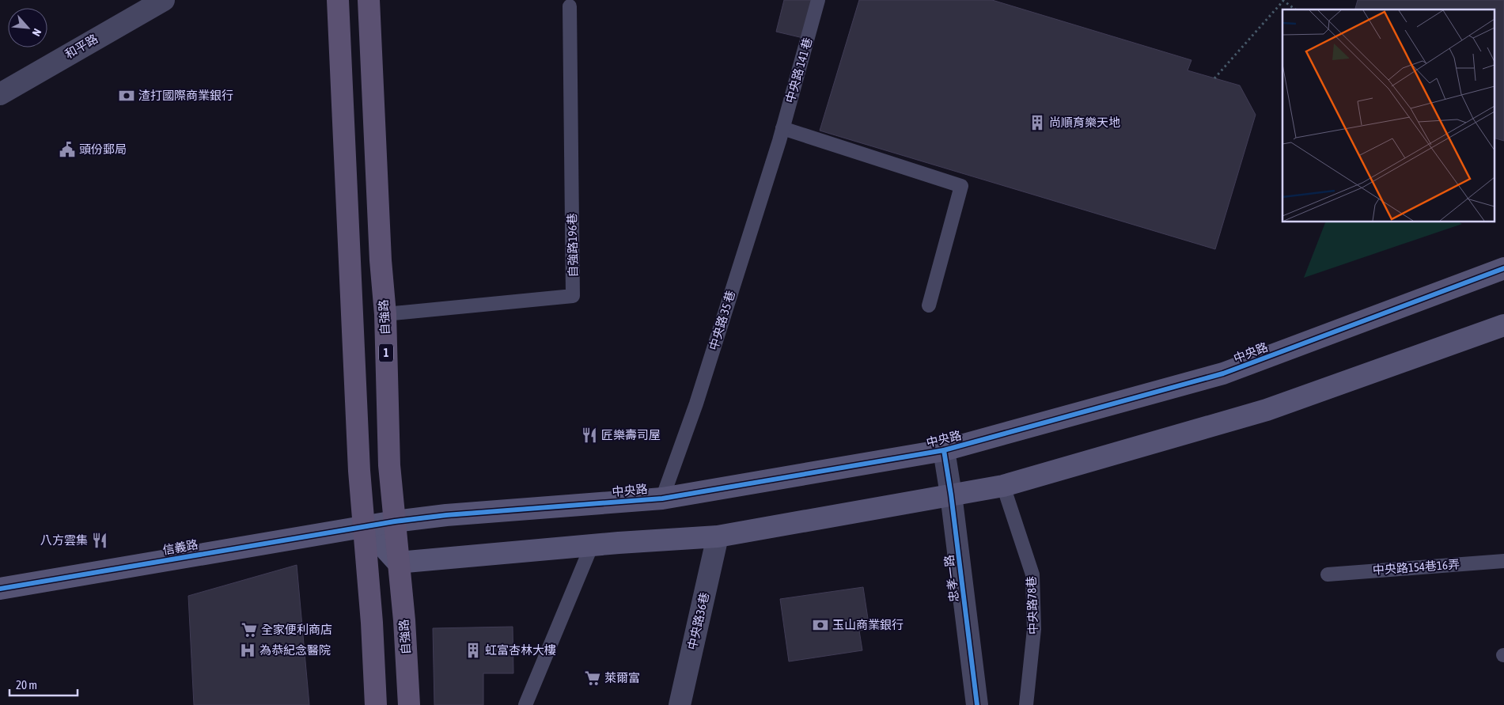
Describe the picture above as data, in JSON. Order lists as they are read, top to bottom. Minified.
{"streets":{"main road":["自強路","1"],"street":["和平路","中央路","信義路","忠孝一路","中央路36巷"],"lane":["中央路 141 巷","自強路196巷","中央路 35 巷","中央路154巷16弄","中央路78巷"]},"crossings":[["中央路 141 巷","中央路 35 巷"],["自強路196巷","自強路"],["自強路","中央路"],["中央路 35 巷","中央路"],["中央路","信義路"],["中央路","忠孝一路"]],"places":{"bank":["渣打國際商業銀行","玉山商業銀行"],"building":["尚順育樂天地","虹富杏林大樓"],"public building":["頭份郵局"],"restaurant":["匠樂壽司屋","八方雲集"],"supermarket":["全家便利商店","萊爾富"],"hospital":["為恭紀念醫院"]},"scale_bar":"20 m","north":"bottom right"}
